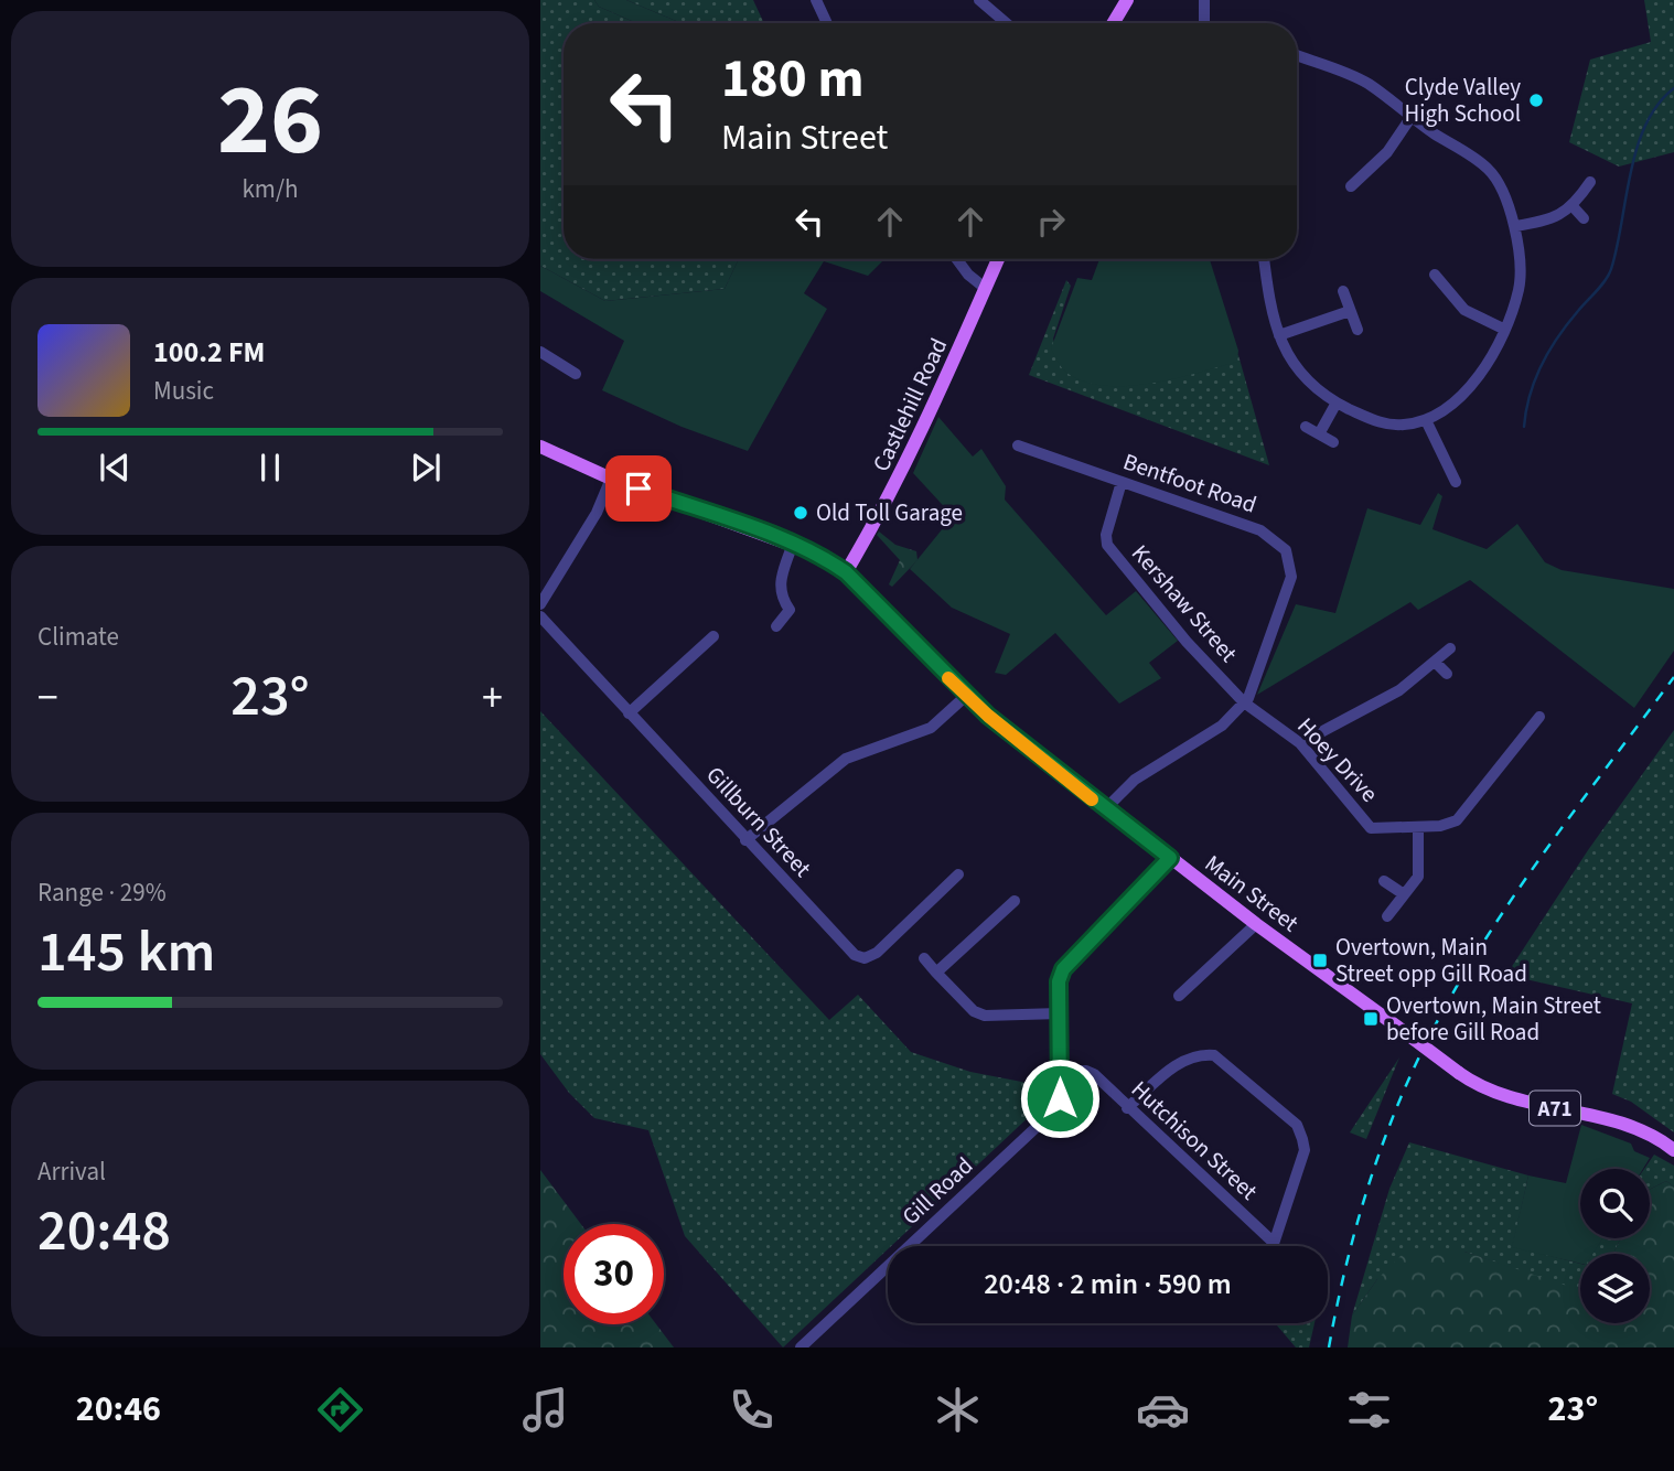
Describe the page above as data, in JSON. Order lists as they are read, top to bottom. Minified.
{"streets":{"main road":["Castlehill Road","Main Street","A71"],"street":["Bentfoot Road","Kershaw Street","Hoey Drive","Gillburn Street","Hutchison Street","Gill Road"]},"crossings":[["Castlehill Road","Main Street"],["Bentfoot Road","Kershaw Street"],["Bentfoot Road","Hoey Drive"],["Bentfoot Road","Main Street"],["Kershaw Street","Hoey Drive"],["Main Street","Gill Road"],["Hutchison Street","Gill Road"]],"places":{"other":["Clyde Valley High School","Old Toll Garage"],"transit":["Overtown, Main Street opp Gill Road","Overtown, Main Street before Gill Road"]},"page":{"tile":[["26","km/h"],"Climate",["Range · 29%","145 km"],["Arrival","20:48"]],"turn":["180 m","Main Street"],"song":["100.2 FM","Music"],"heat":["−","23°","+"],"limit":"30","trip":"20:48 · 2 min · 590 m","tabs":["20:46","23°"]}}
